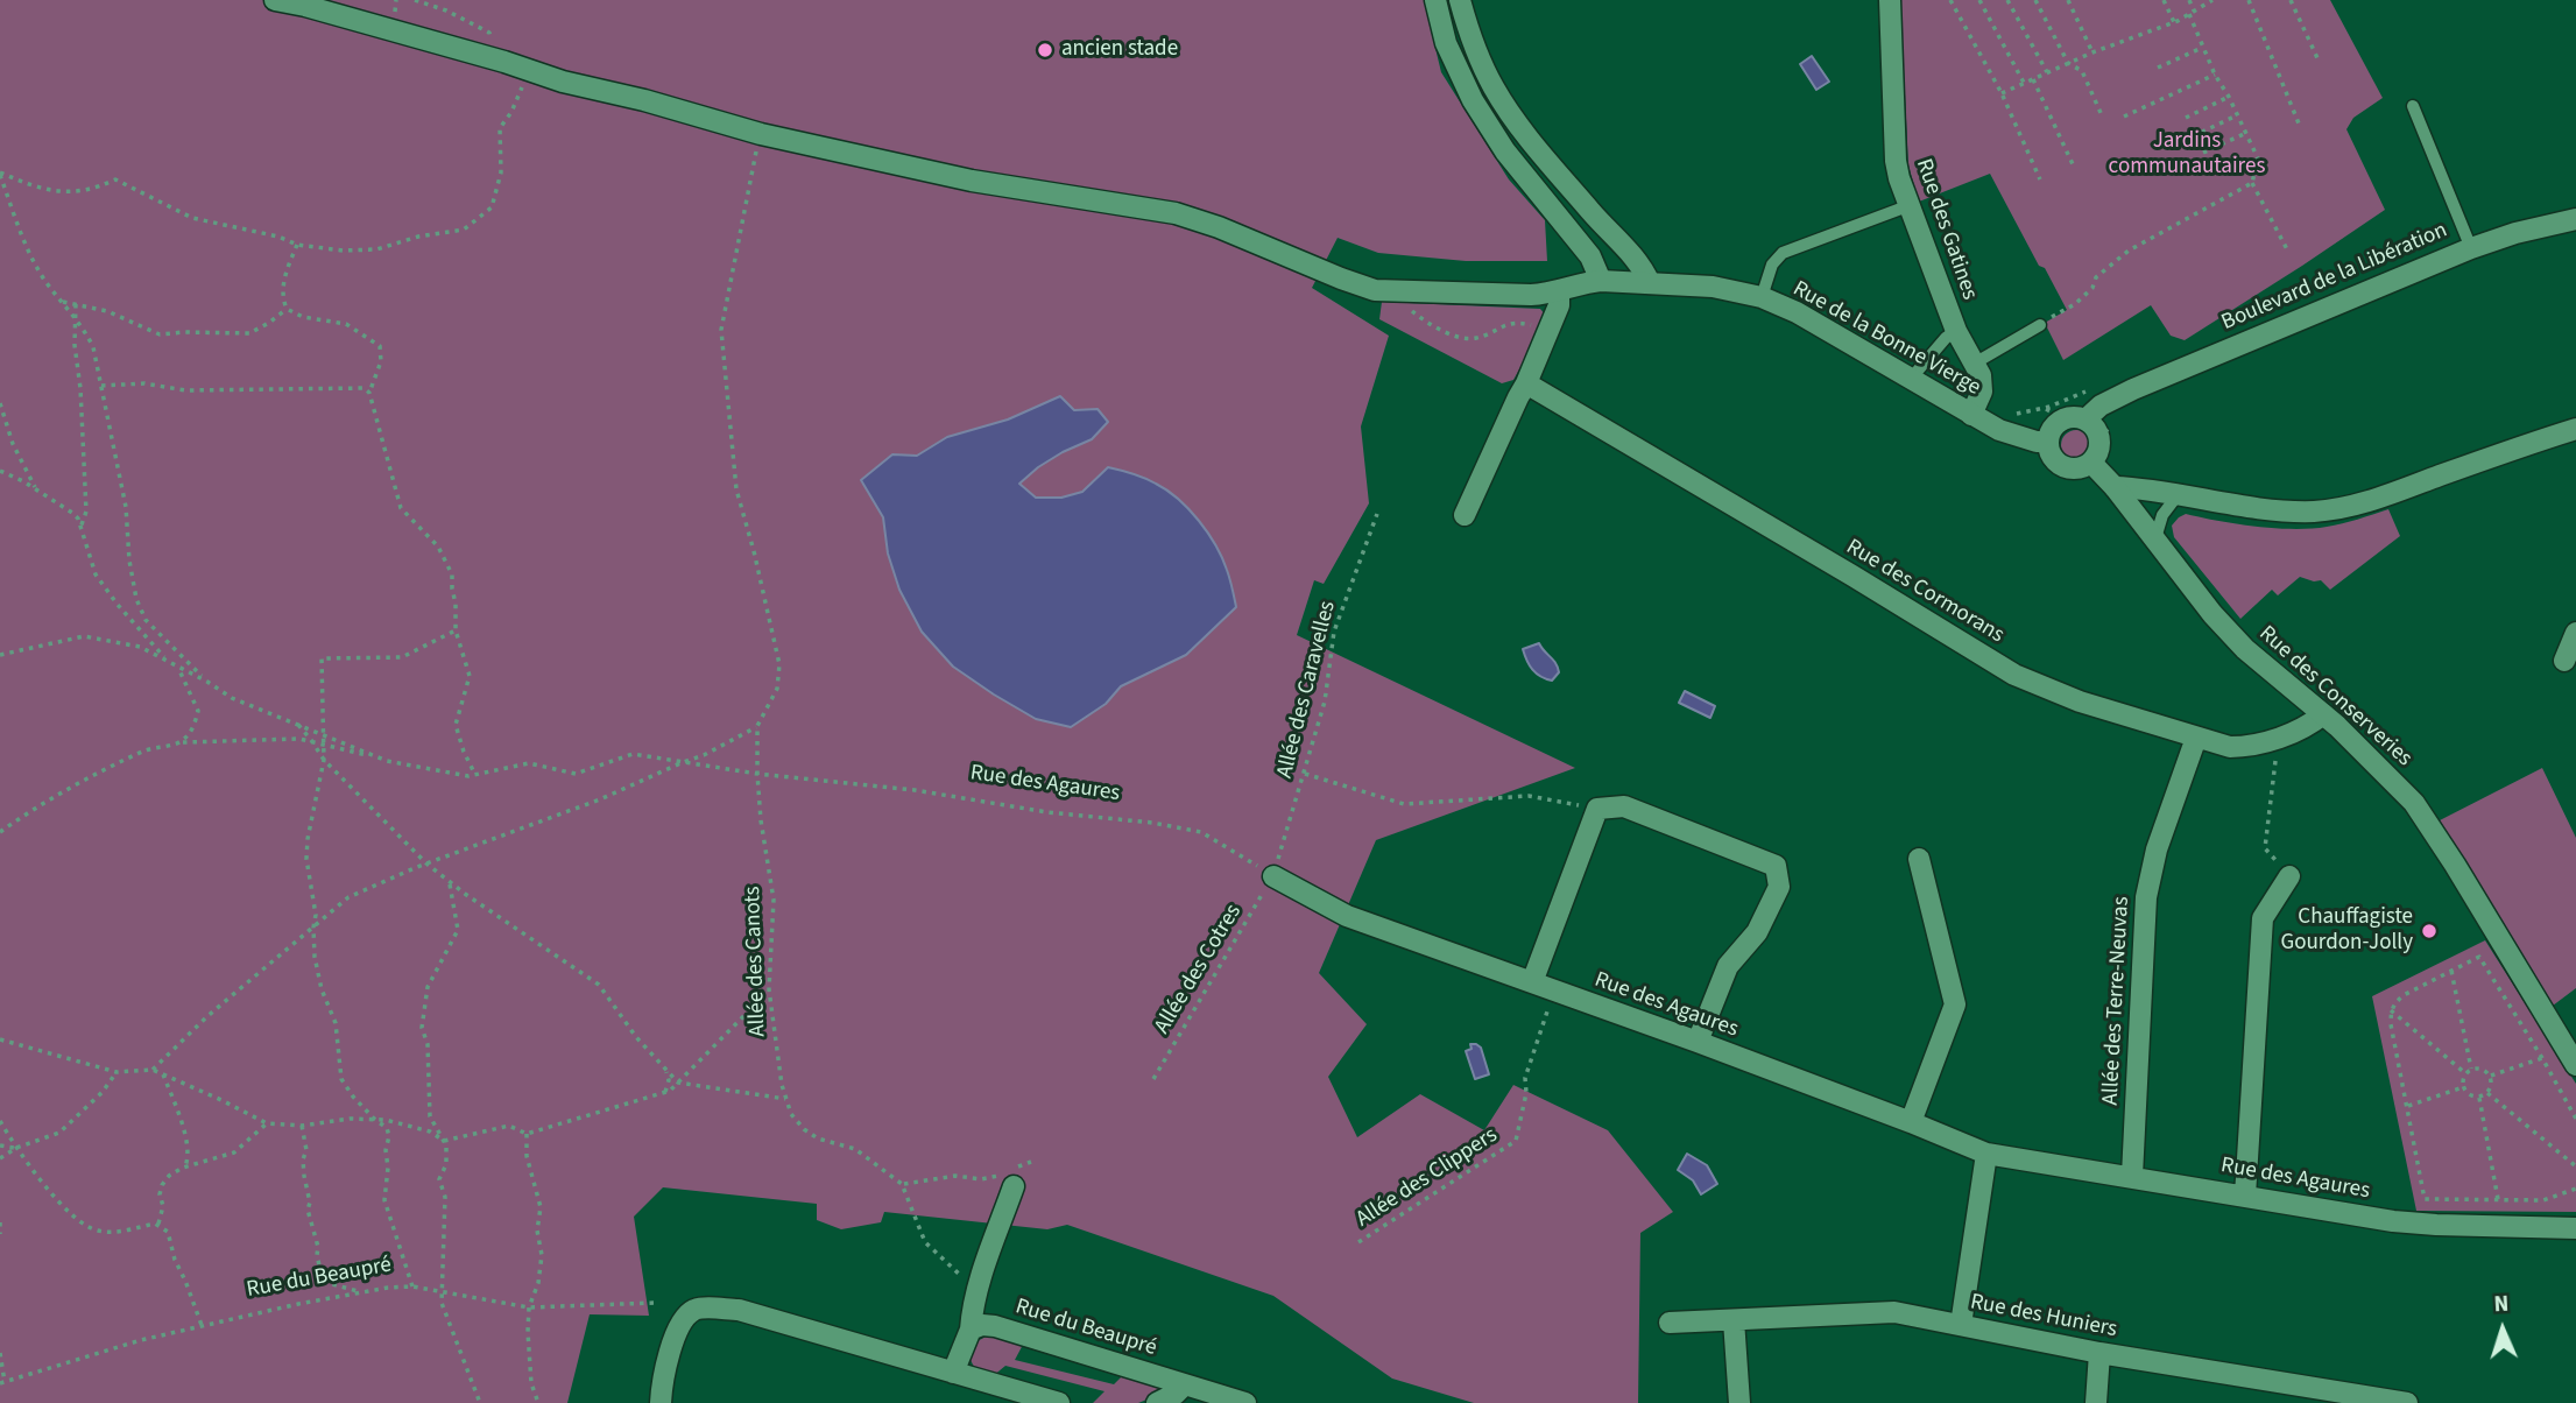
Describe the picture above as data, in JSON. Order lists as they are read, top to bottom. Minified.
{"streets":{"street":["Rue des Gatines","Boulevard de la Libération","Rue de la Bonne Vierge","Rue des Cormorans","Rue des Conserveries","Rue des Agaures","Allée des Terre-Neuvas","Rue du Beaupré","Rue des Huniers"],"path":["Allée des Caravelles","Allée des Canots","Allée des Cotres","Allée des Clippers"]},"crossings":[["Boulevard de la Libération","Rue de la Bonne Vierge"],["Boulevard de la Libération","Rue des Conserveries"],["Rue de la Bonne Vierge","Rue des Conserveries"],["Rue des Cormorans","Rue des Conserveries"],["Rue des Cormorans","Allée des Terre-Neuvas"],["Allée des Caravelles","Rue des Agaures"],["Allée des Caravelles","Allée des Cotres"],["Rue des Agaures","Allée des Canots"],["Rue des Agaures","Allée des Cotres"],["Rue des Agaures","Allée des Terre-Neuvas"],["Rue des Agaures","Allée des Clippers"]],"parks":["Jardins communautaires"],"places":["ancien stade","Chauffagiste Gourdon-Jolly"],"north":"top"}
